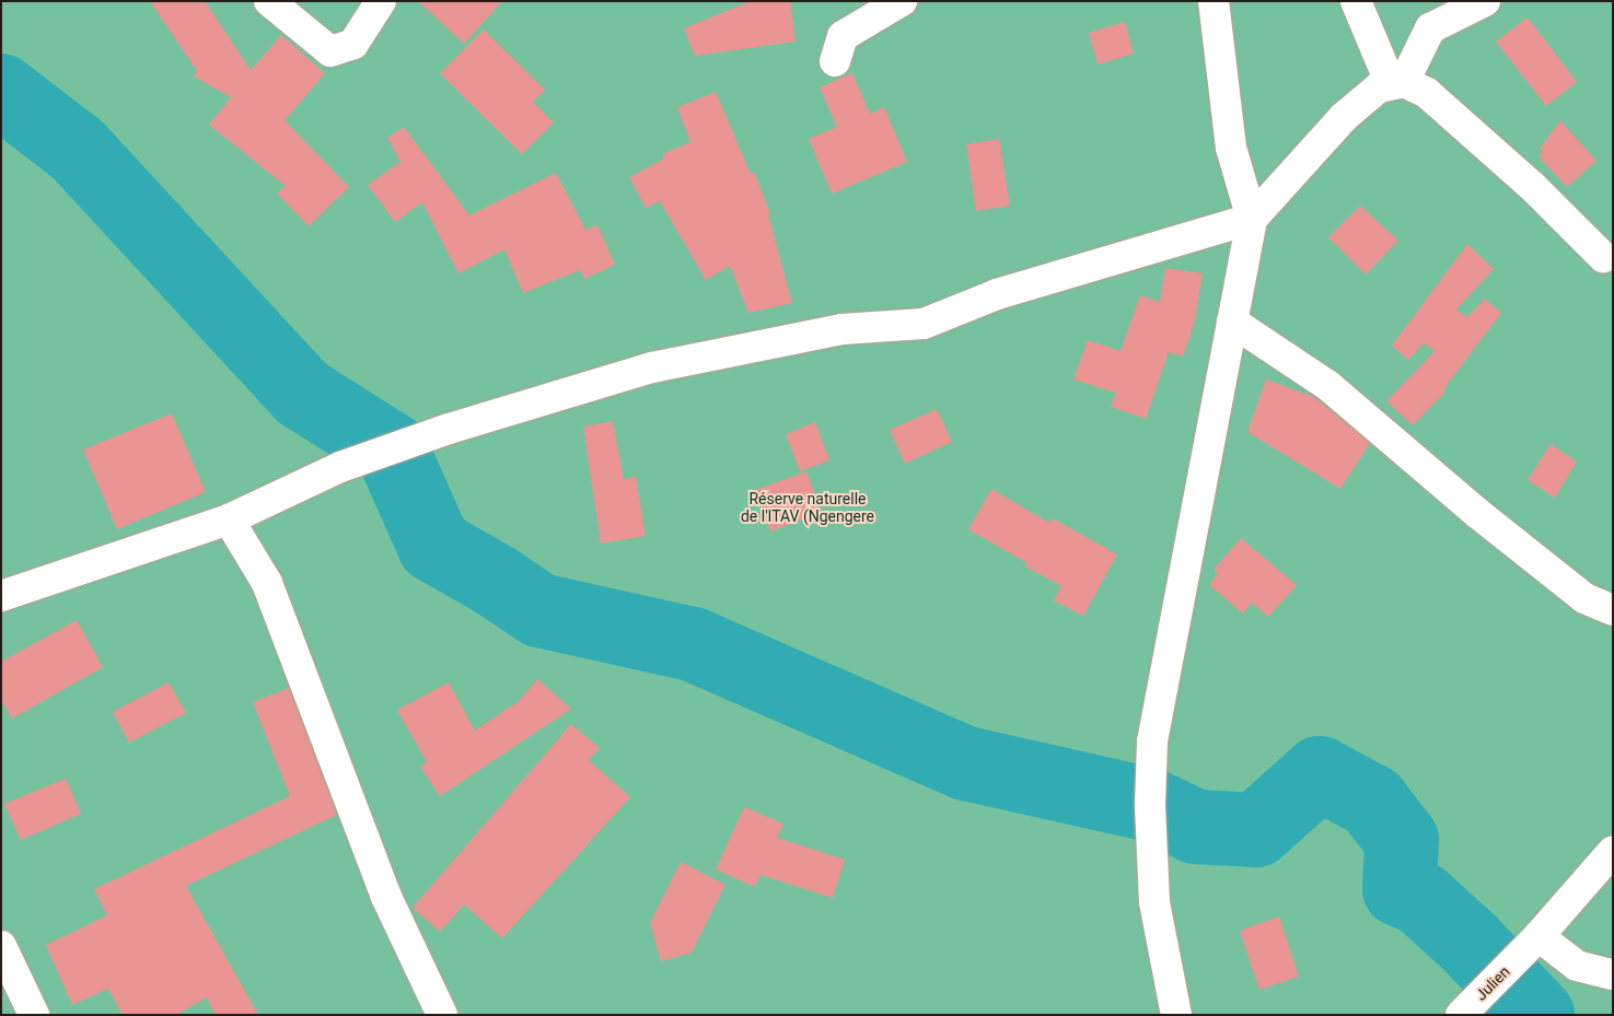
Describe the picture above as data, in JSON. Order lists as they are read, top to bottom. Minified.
{"streets":{"street":["Julien"]},"parks":["Réserve naturelle de l'ITAV (Ngengere"]}
